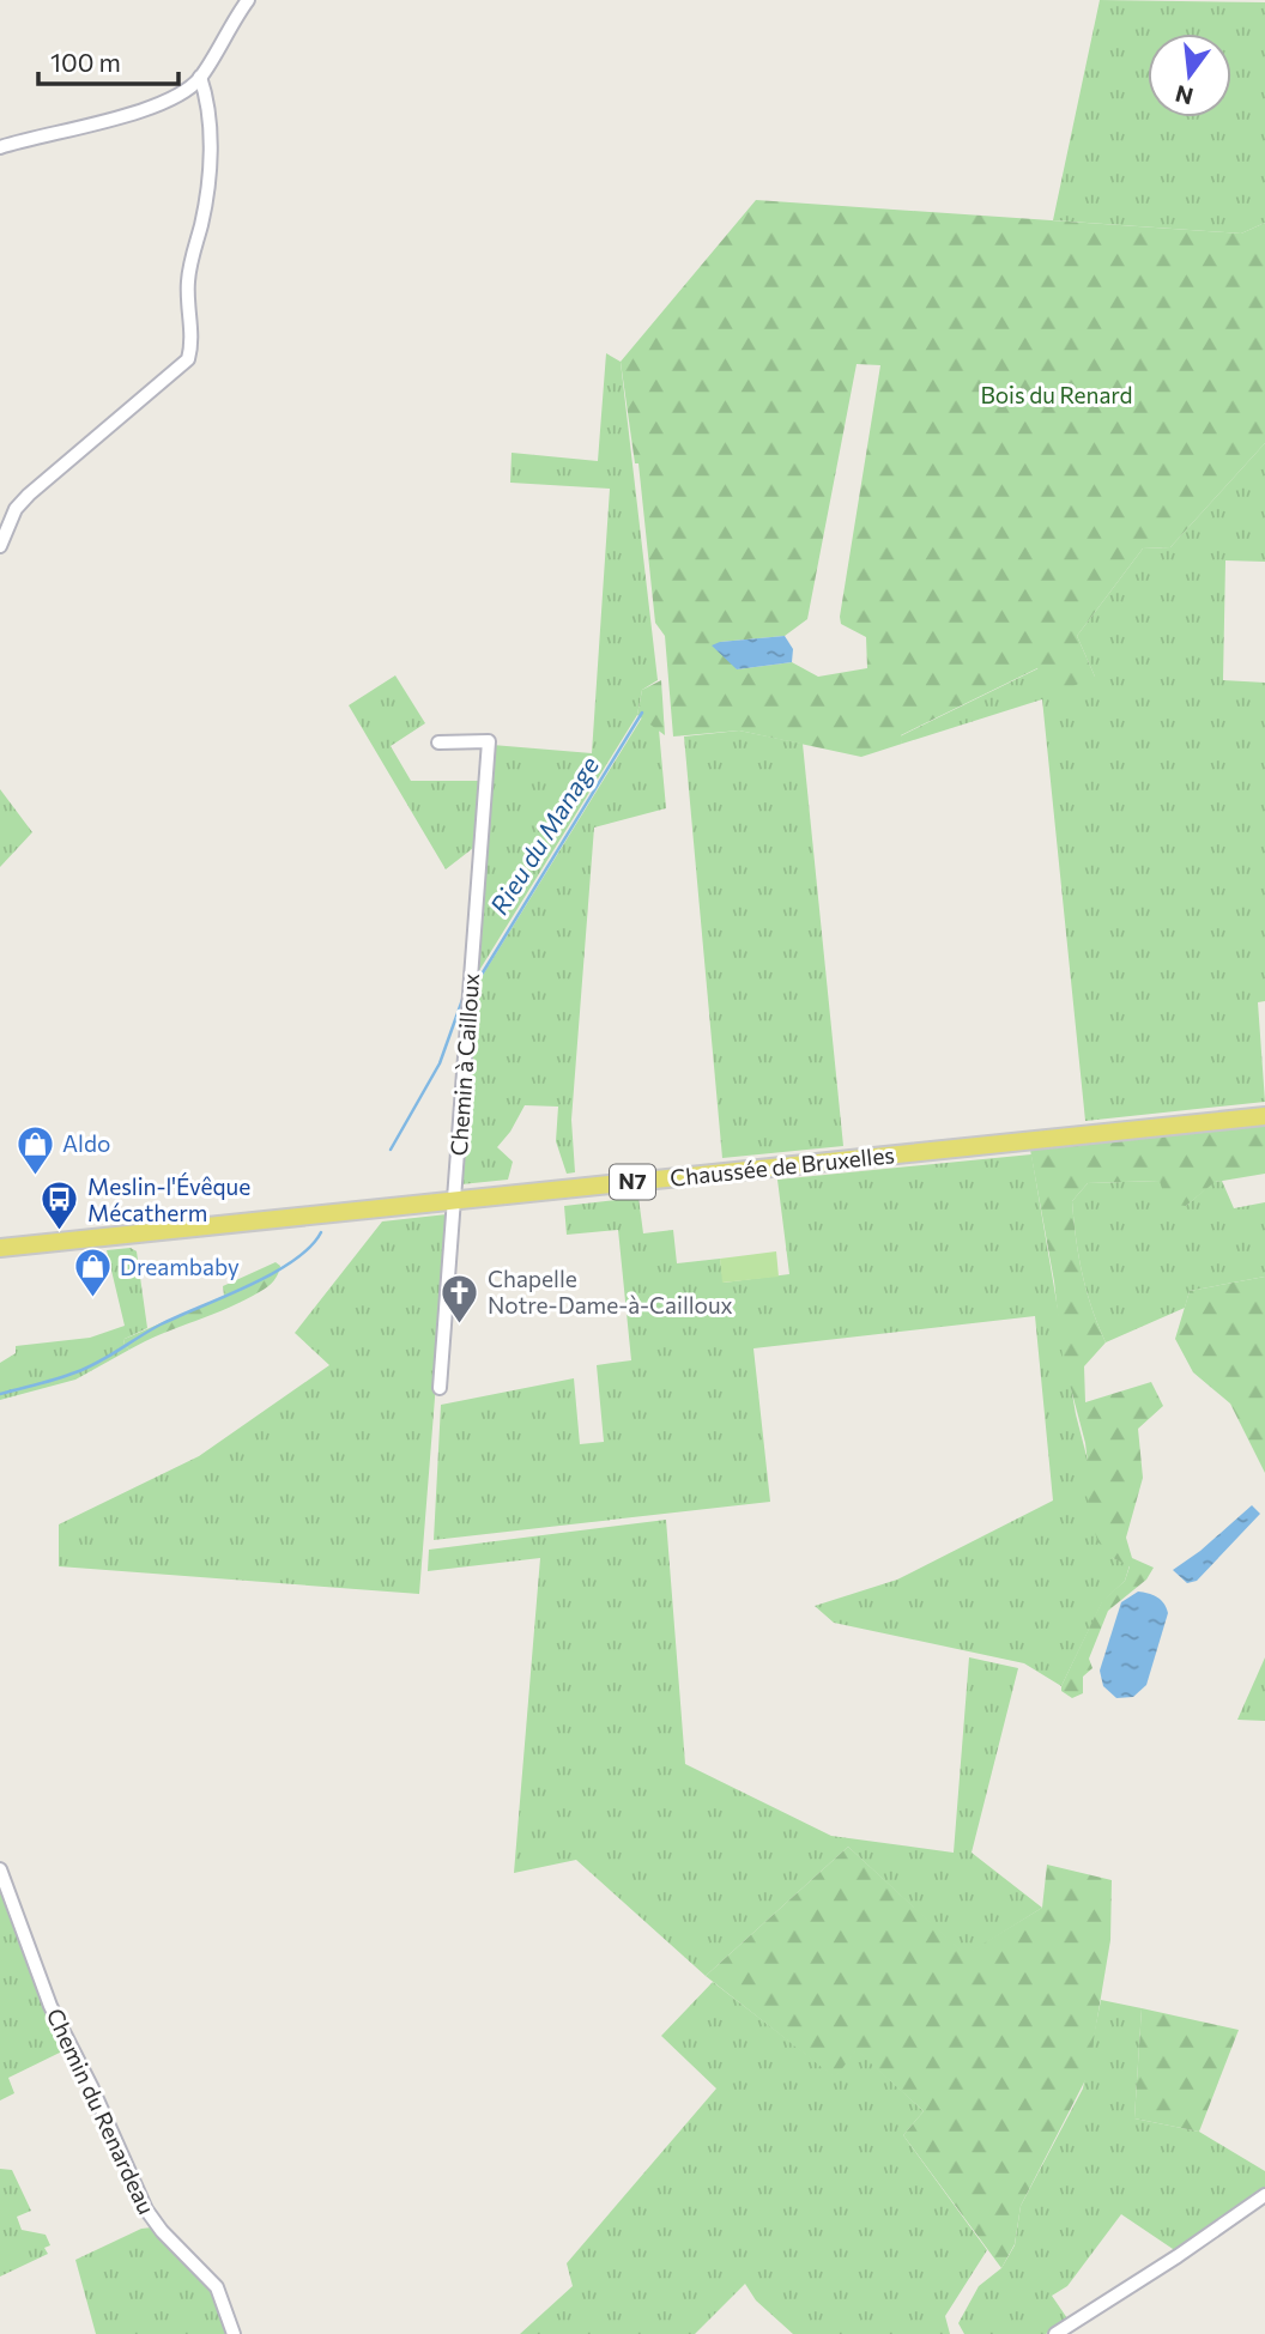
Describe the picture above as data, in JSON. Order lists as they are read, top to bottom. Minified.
{"streets":{"main road":["Chaussée de Bruxelles","N7"],"street":["Chemin à Cailloux","Chemin du Renardeau"]},"crossings":[["Chemin à Cailloux","Chaussée de Bruxelles"]],"water":["Rieu du Manage"],"parks":["Bois du Renard"],"places":{"shop":["Aldo","Dreambaby"],"bus stop":["Meslin-l'Évêque Mécatherm"],"church":["Chapelle Notre-Dame-à-Cailloux"]},"scale_bar":"100 m","north":"bottom"}
